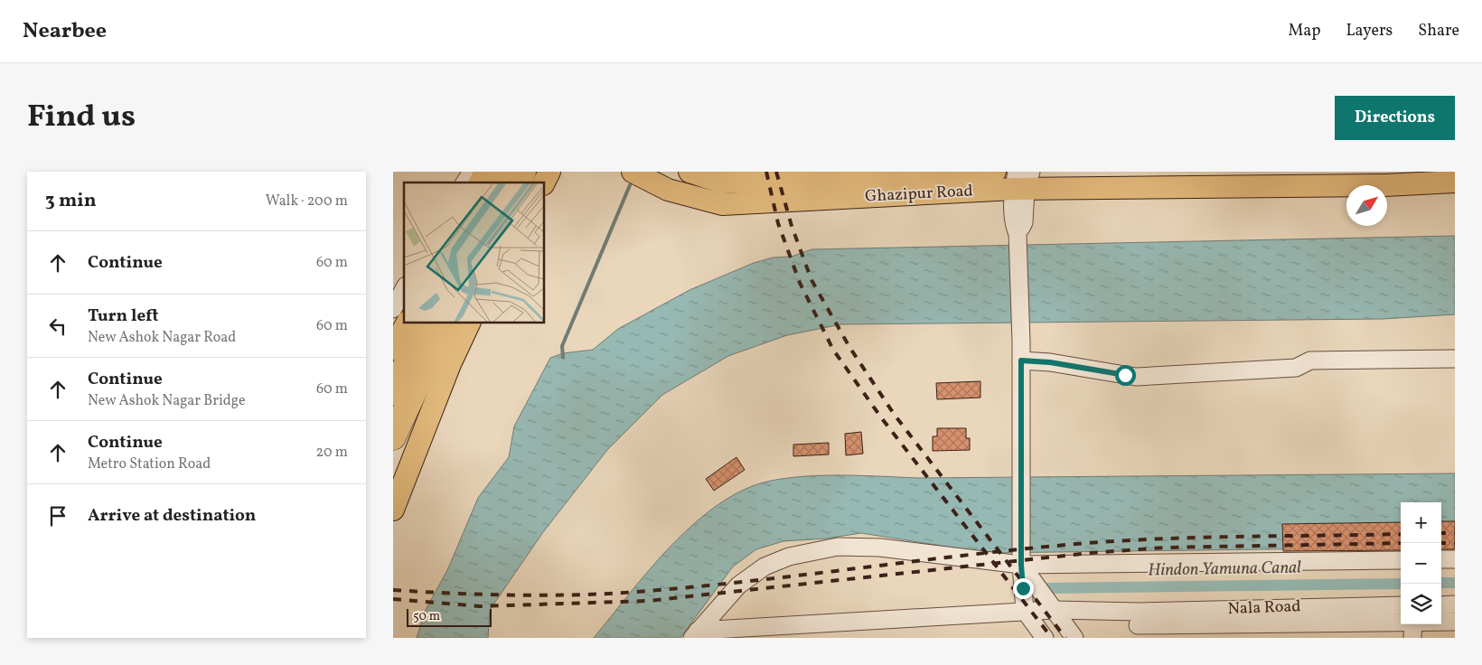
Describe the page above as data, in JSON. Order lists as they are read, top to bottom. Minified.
{"streets":{"main road":["Ghazipur Road"],"street":["Nala Road"]},"water":["Hindon Yamuna Canal"],"scale_bar":"50 m","north":"top right","page":{"header":"Nearbee","nav":["Map","Layers","Share"],"title":"Find us","buttons":"Directions","heading":["3 min","Walk · 200 m"],"list":[["Continue","60 m"],["Turn left","New Ashok Nagar Road","60 m"],["Continue","New Ashok Nagar Bridge","60 m"],["Continue","Metro Station Road","20 m"],"Arrive at destination"],"map_buttons":["+","−"],"scale":"50 m"}}
